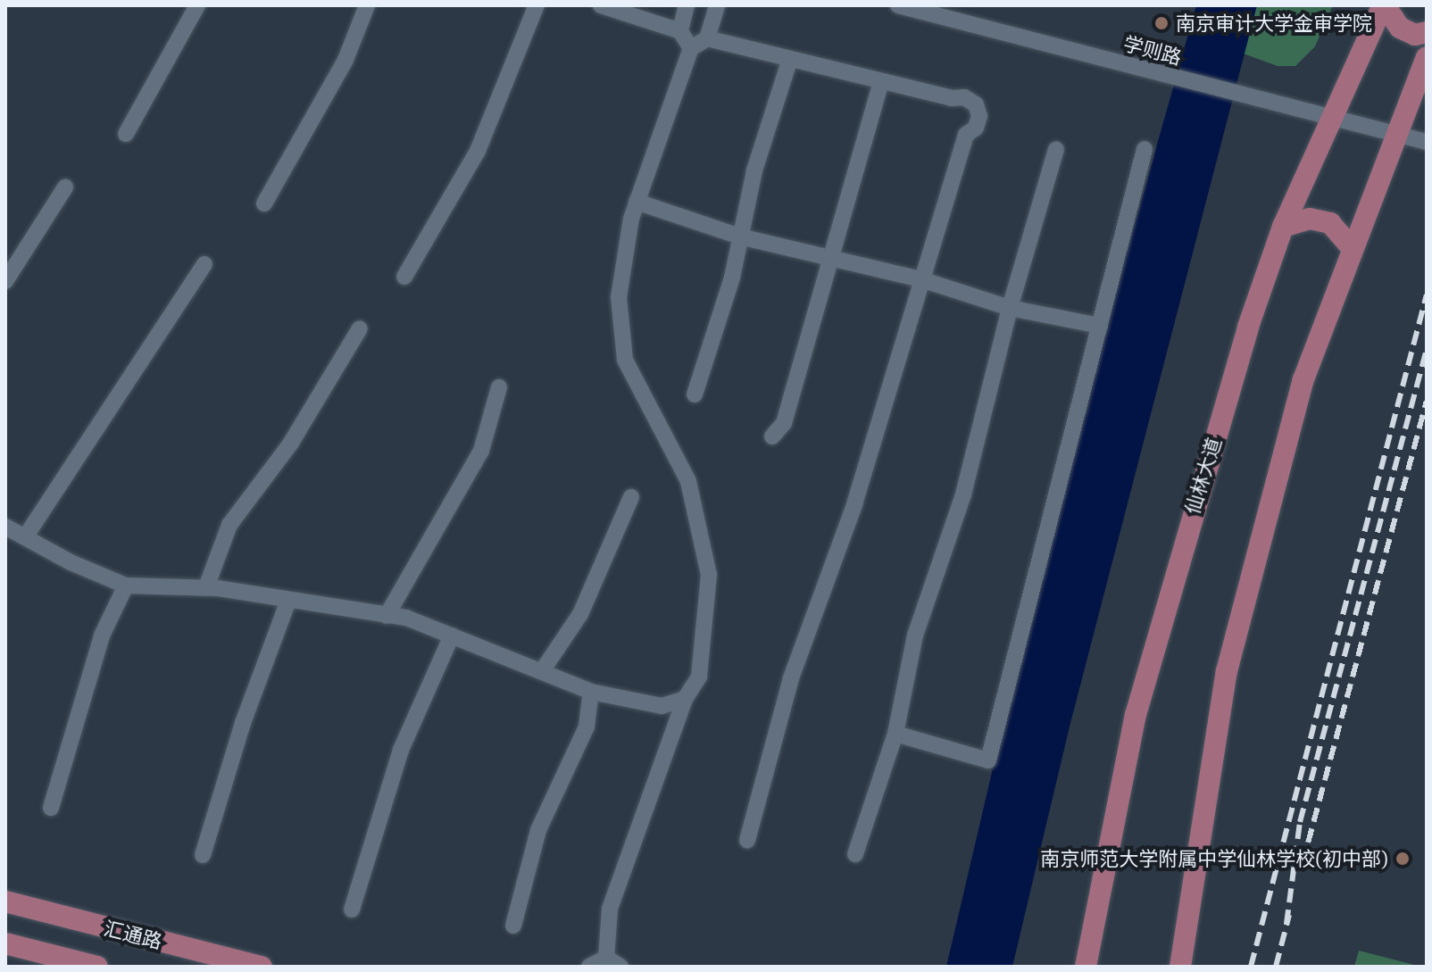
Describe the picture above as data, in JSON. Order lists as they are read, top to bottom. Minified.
{"streets":{"main road":["仙林大道","汇通路"],"street":["学则路"]},"crossings":[["学则路","仙林大道"]],"places":["南京审计大学金审学院","南京师范大学附属中学仙林学校(初中部)"]}
